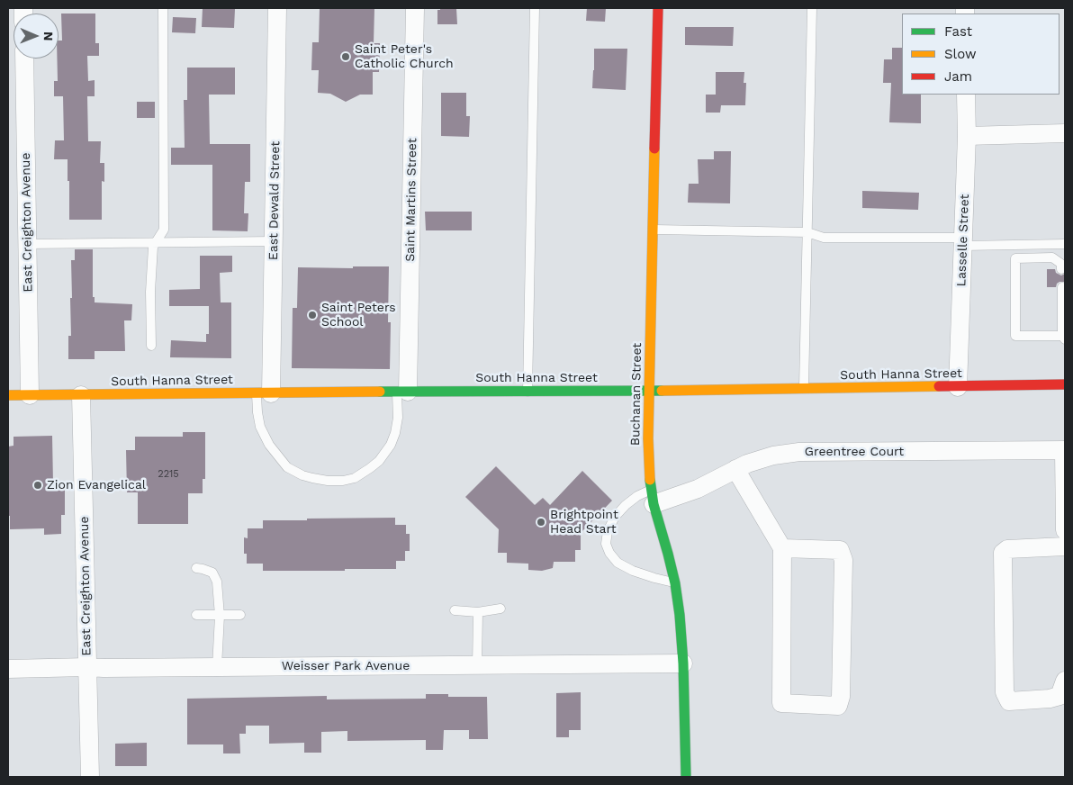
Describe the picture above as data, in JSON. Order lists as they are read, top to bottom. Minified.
{"streets":{"street":["Saint Martins Street","East Dewald Street","East Creighton Avenue","Lasselle Street","South Hanna Street","Buchanan Street","Greentree Court","Weisser Park Avenue"]},"crossings":[["Saint Martins Street","South Hanna Street"],["East Dewald Street","South Hanna Street"],["East Creighton Avenue","South Hanna Street"],["East Creighton Avenue","Weisser Park Avenue"],["Lasselle Street","South Hanna Street"],["South Hanna Street","Buchanan Street"],["Buchanan Street","Greentree Court"],["Buchanan Street","Weisser Park Avenue"]],"places":["Saint Peter's Catholic Church","Saint Peters School","Zion Evangelical","Brightpoint Head Start"],"house_numbers":["2215"],"legend":["Fast","Slow","Jam"],"north":"right"}
